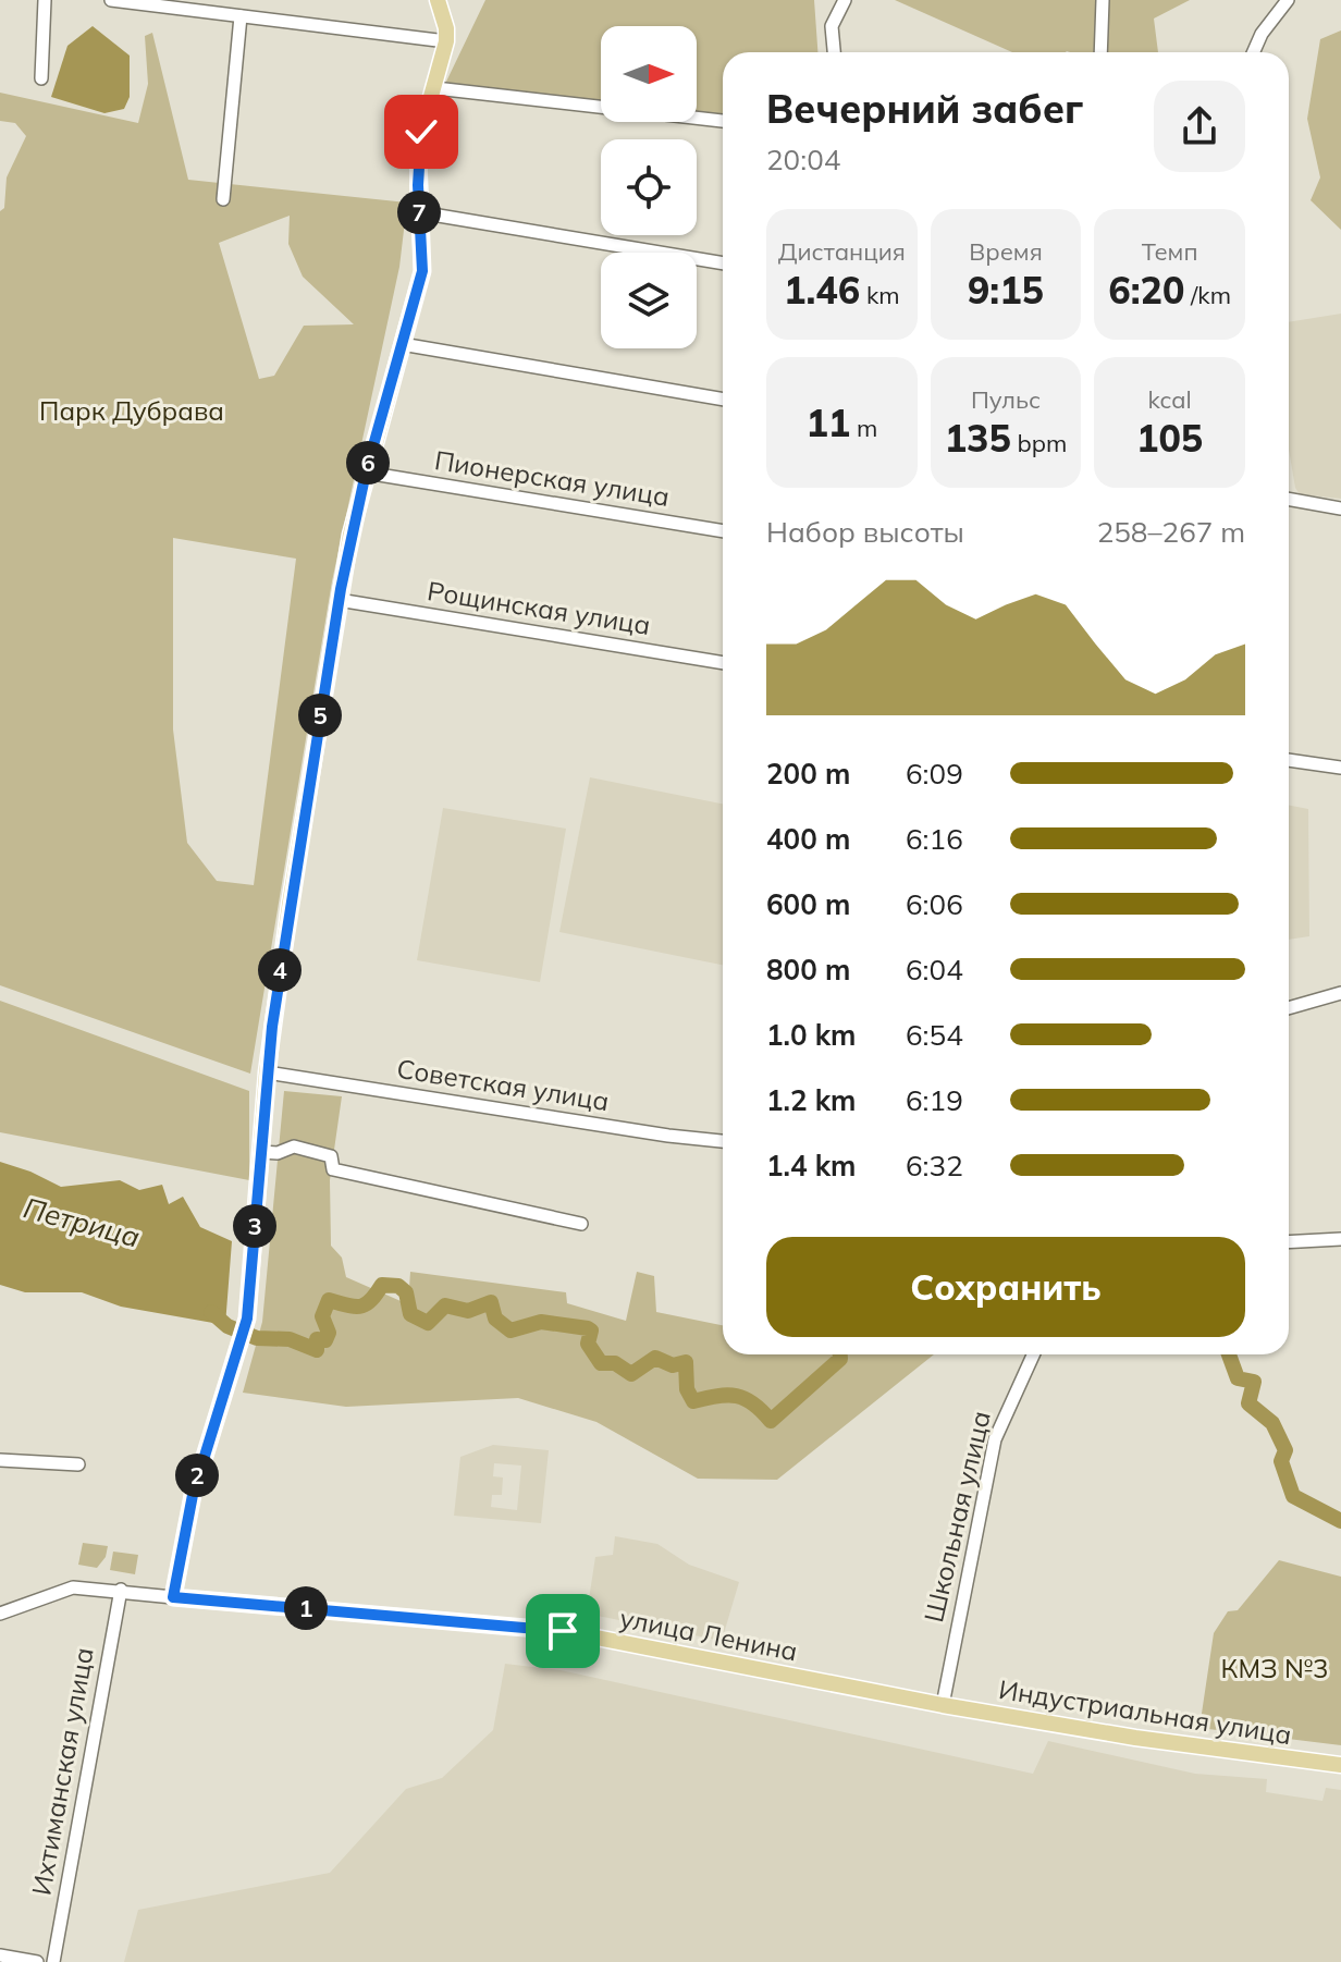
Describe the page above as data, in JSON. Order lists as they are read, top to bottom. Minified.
{"streets":{"main road":["улица Ленина","Индустриальная улица"],"street":["Пионерская улица","Рощинская улица","Советская улица","Школьная улица","Ихтиманская улица"]},"crossings":[["Школьная улица","улица Ленина"],["Школьная улица","Индустриальная улица"],["улица Ленина","Индустриальная улица"],["улица Ленина","Ихтиманская улица"]],"water":["Петрица"],"parks":["Парк Дубрава","КМЗ №3"],"north":"right","page":{"heading":["Вечерний забег","20:04"],"pins":["7","6","5","4","3","2","1"],"stats":[["Дистанция","1.46 km"],["Время","9:15"],["Темп","6:20 /km"],["11 m"],["Пульс","135 bpm"],["kcal","105"]],"chart":["Набор высоты","258–267 m"],"list":[{"name":"200 m","note":"6:09"},{"name":"400 m","note":"6:16"},{"name":"600 m","note":"6:06"},{"name":"800 m","note":"6:04"},{"name":"1.0 km","note":"6:54"},{"name":"1.2 km","note":"6:19"},{"name":"1.4 km","note":"6:32"}],"buttons":"Сохранить"}}
